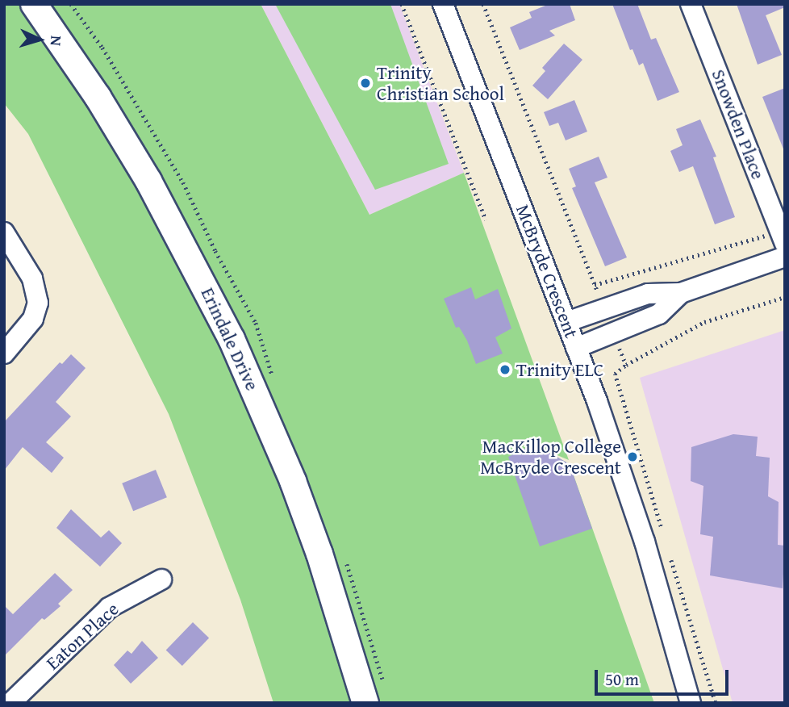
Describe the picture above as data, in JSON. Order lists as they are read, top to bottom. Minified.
{"streets":{"main road":["Erindale Drive"],"street":["Snowden Place","McBryde Crescent","Eaton Place"]},"places":["Trinity Christian School","Trinity ELC","MacKillop College McBryde Crescent"],"scale_bar":"50 m","north":"right"}
